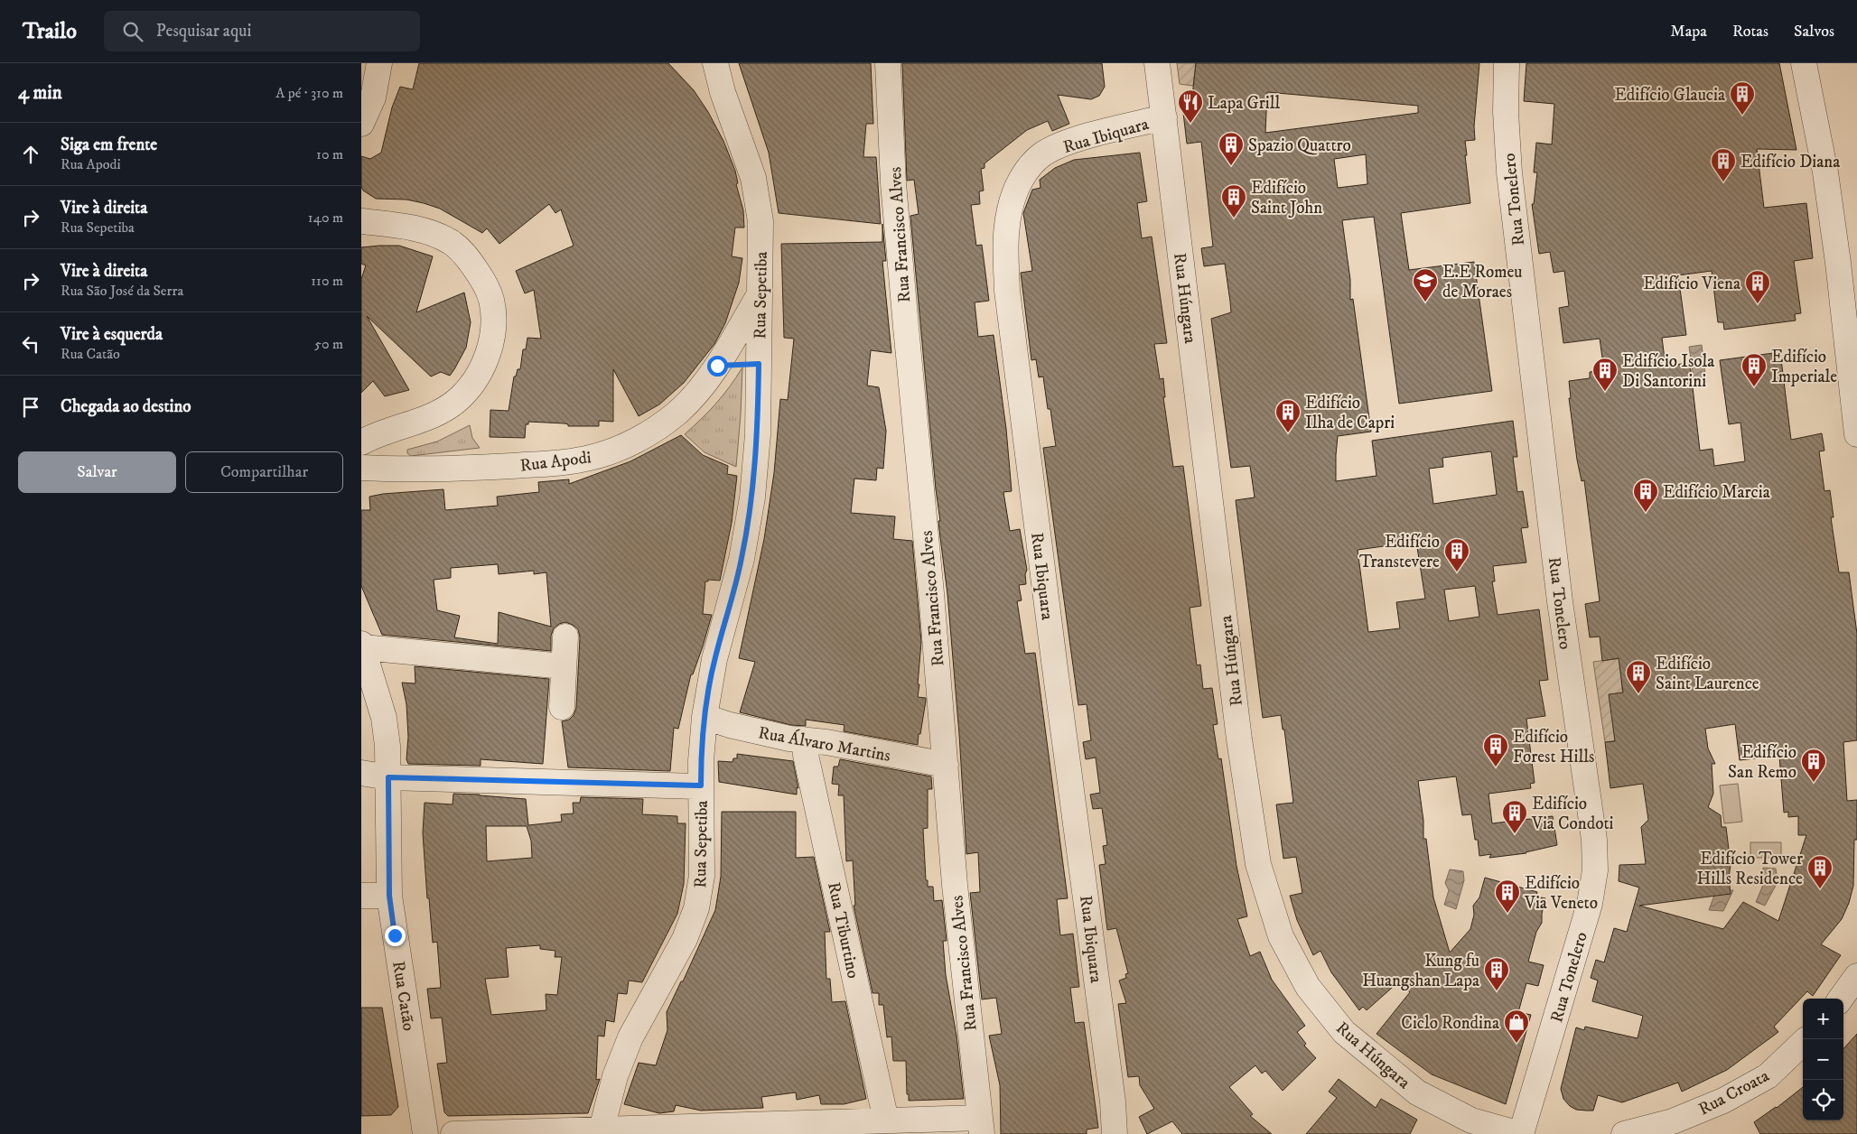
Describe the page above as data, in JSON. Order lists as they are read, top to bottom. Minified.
{"streets":{"street":["Rua Ibiquara","Rua Tonelero","Rua Francisco Alves","Rua Sepetiba","Rua Húngara","Rua Apodi","Rua Álvaro Martins","Rua Tiburtino","Rua Catão","Rua Croata"]},"crossings":[["Rua Ibiquara","Rua Húngara"],["Rua Tonelero","Rua Húngara"],["Rua Francisco Alves","Rua Álvaro Martins"],["Rua Sepetiba","Rua Apodi"],["Rua Sepetiba","Rua Álvaro Martins"],["Rua Álvaro Martins","Rua Tiburtino"]],"places":{"building":["Edifício Glaucia","Spazio Quattro","Edifício Diana","Edifício Saint John","Edifício Viena","Edifício Imperiale","Edifício Isola Di Santorini","Edifício Ilha de Capri","Edifício Marcia","Edifício Transtevere","Edifício Saint Laurence","Edifício Forest Hills","Edifício San Remo","Edifício Via Condoti","Edifício Tower Hills Residence","Edifício Via Veneto","Kung fu Huangshan Lapa"],"restaurant":["Lapa Grill"],"school or university":["E.E Romeu de Moraes"],"shop":["Ciclo Rondina"]},"page":{"header":"Trailo","search":"Pesquisar aqui","nav":["Mapa","Rotas","Salvos"],"heading":["4 min","A pé · 310 m"],"list":[["Siga em frente","Rua Apodi","10 m"],["Vire à direita","Rua Sepetiba","140 m"],["Vire à direita","Rua São José da Serra","110 m"],["Vire à esquerda","Rua Catão","50 m"],"Chegada ao destino"],"buttons":["Salvar","Compartilhar"],"map_buttons":["+","−"]}}
